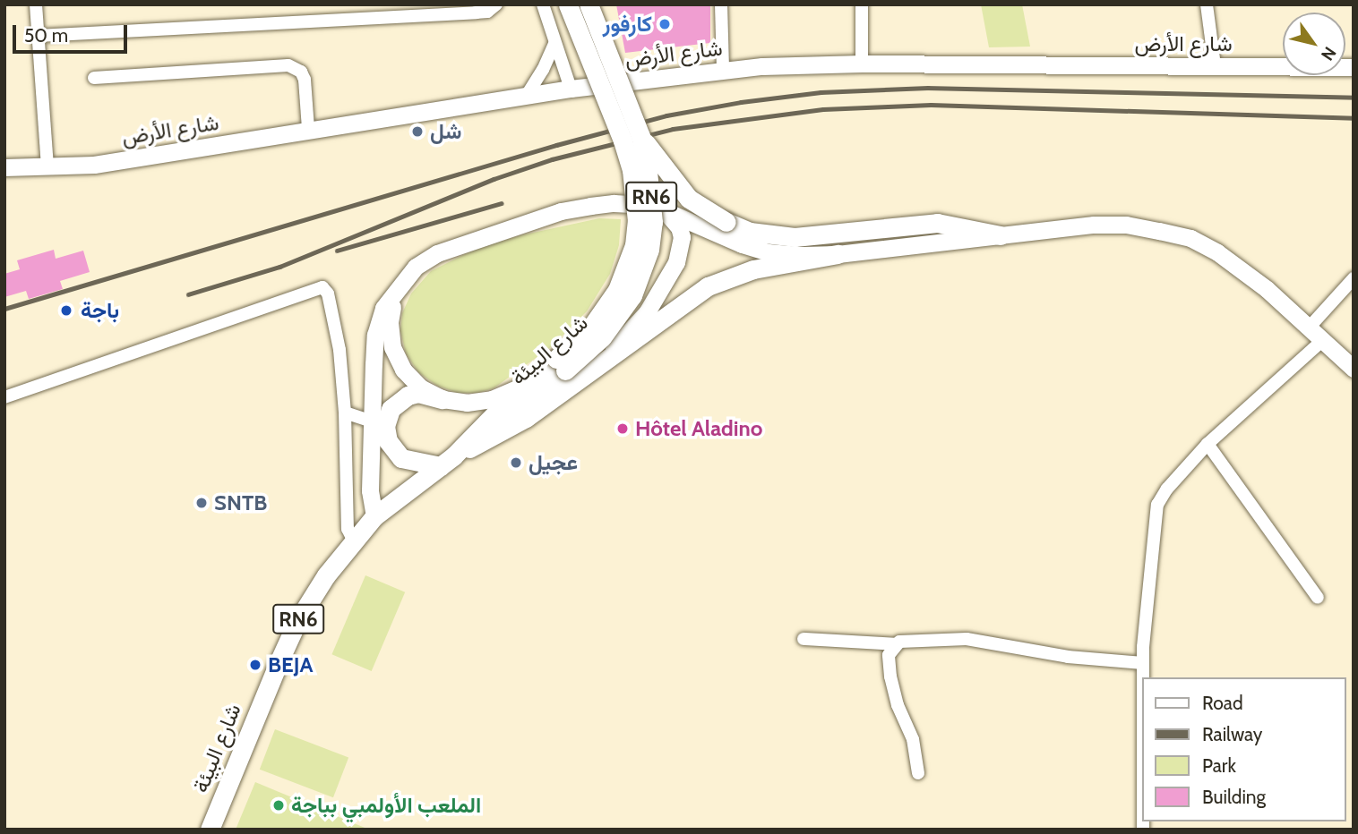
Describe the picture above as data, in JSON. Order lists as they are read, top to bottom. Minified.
{"streets":{"main road":["شارع الأرض","RN6","شارع البيئة"]},"places":["كارفور","شل","باجة","Hôtel Aladino","عجيل","SNTB","BEJA","الملعب الأولمبي بباجة"],"legend":["Road","Railway","Park","Building"],"scale_bar":"50 m","north":"bottom right"}
